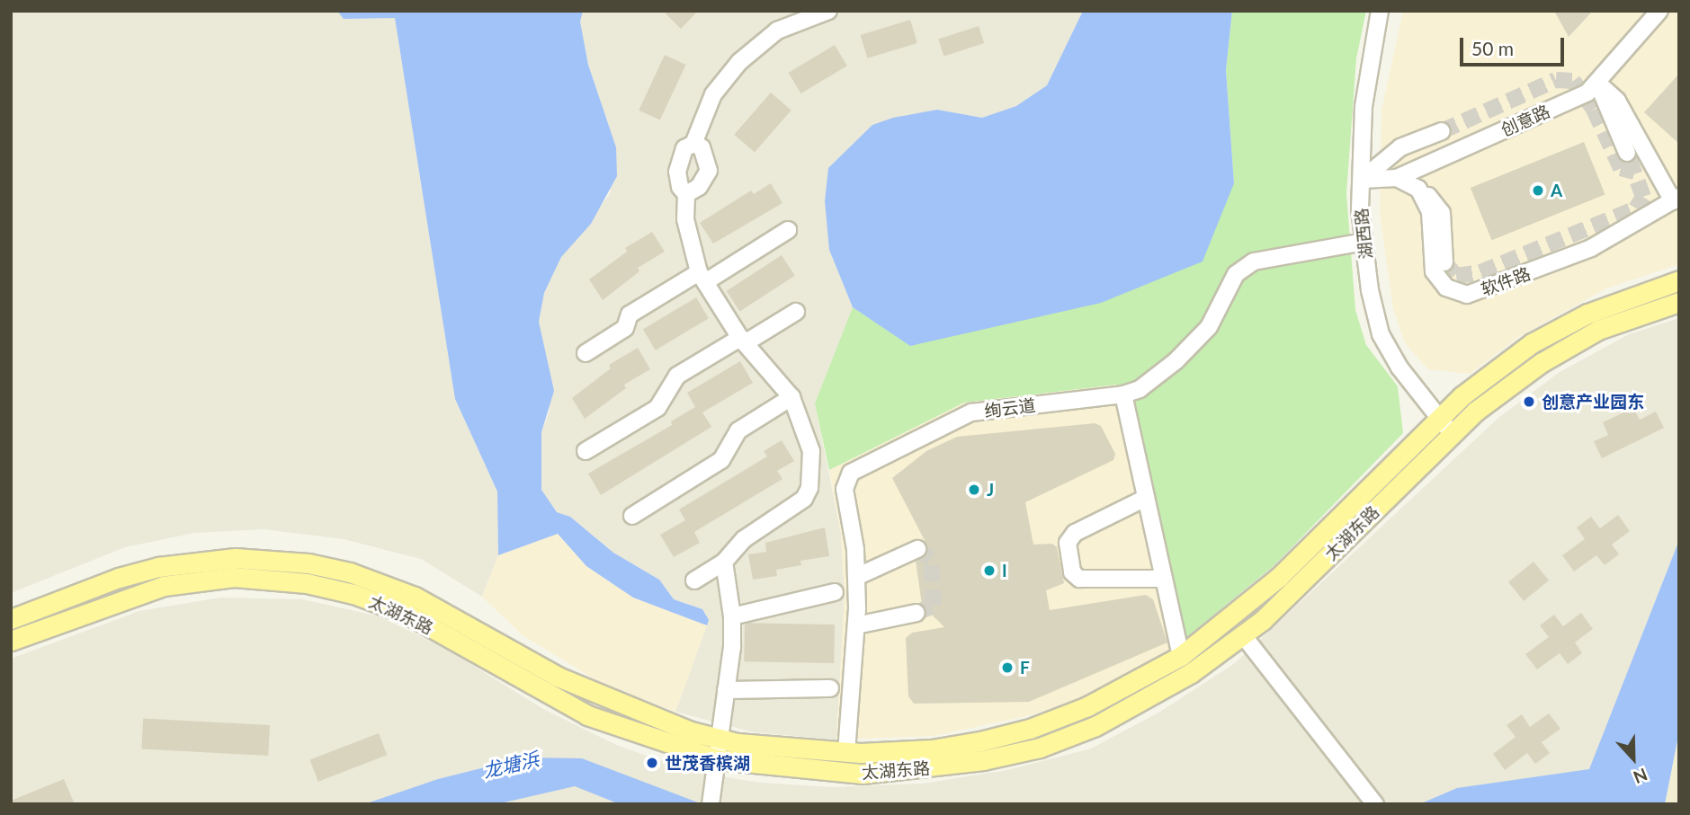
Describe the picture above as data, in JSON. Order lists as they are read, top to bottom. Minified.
{"streets":{"main road":["太湖东路"],"street":["创意路","湖西路","软件路","绚云道"]},"crossings":[["创意路","湖西路"],["湖西路","绚云道"],["湖西路","太湖东路"],["绚云道","太湖东路"]],"water":["龙塘浜"],"places":["A","创意产业园东","J","I","F","世茂香槟湖"],"scale_bar":"50 m","north":"bottom"}
